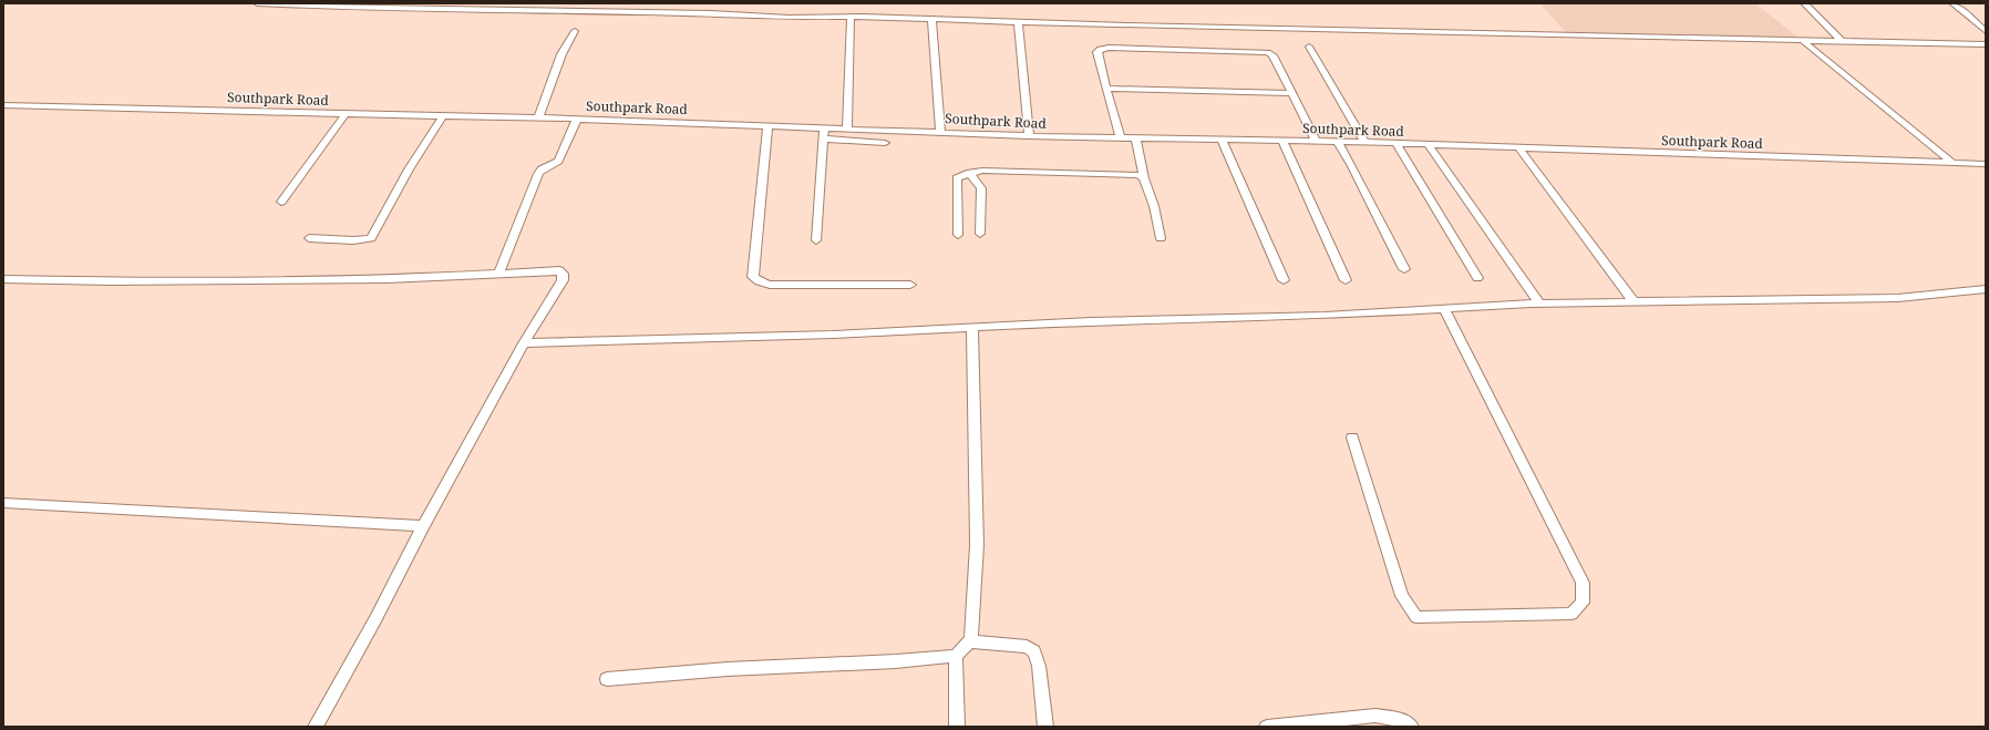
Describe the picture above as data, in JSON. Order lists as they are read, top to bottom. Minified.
{"streets":{"street":["Southpark Road"]}}
